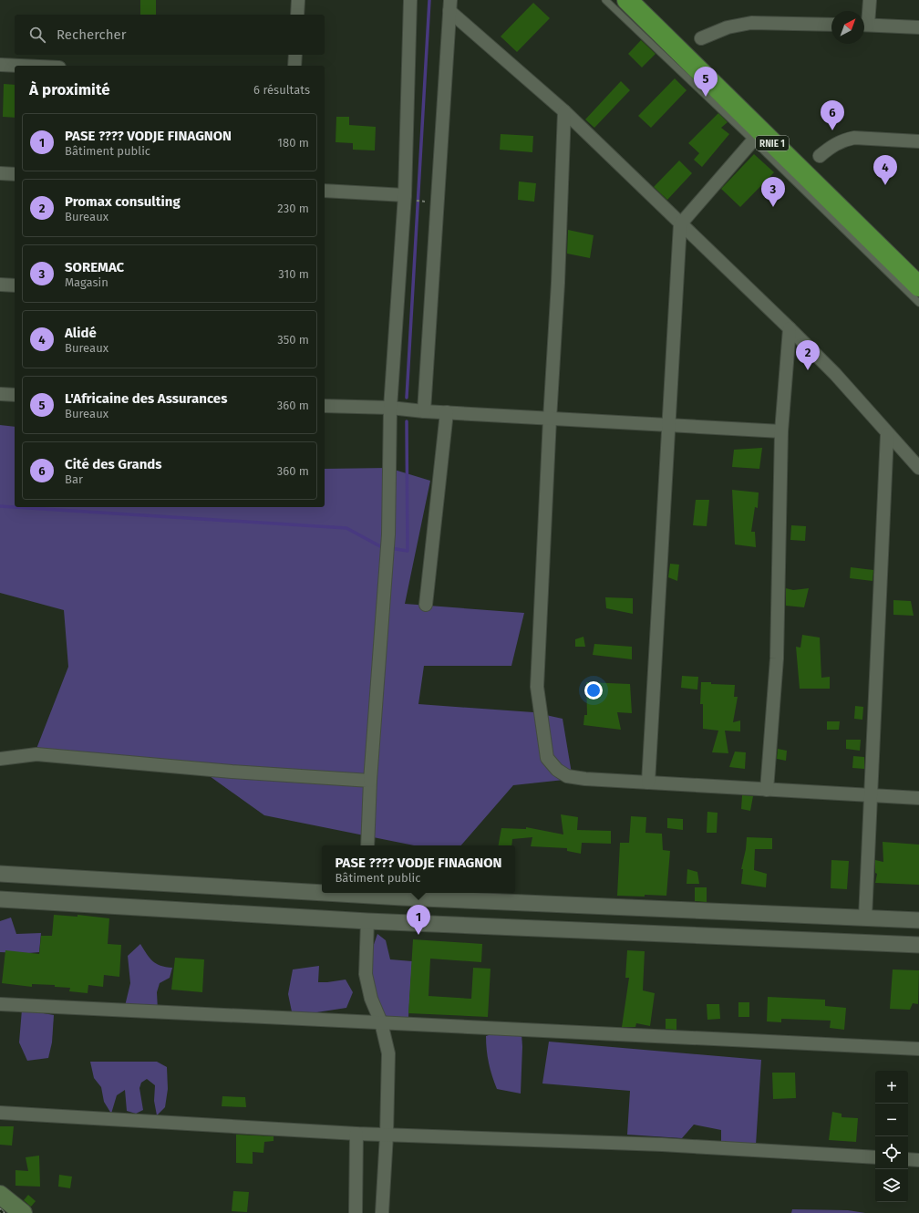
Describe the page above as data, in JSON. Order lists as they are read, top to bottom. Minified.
{"streets":{"highway":["RNIE 1"]},"north":"top right","page":{"search":"Rechercher","heading":["À proximité","6 résultats"],"pins":["5","6","4","3","2","1"],"list":[{"mark":"1","name":"PASE ???? VODJE FINAGNON","note":"Bâtiment public","value":"180 m"},{"mark":"2","name":"Promax consulting","note":"Bureaux","value":"230 m"},{"mark":"3","name":"SOREMAC","note":"Magasin","value":"310 m"},{"mark":"4","name":"Alidé","note":"Bureaux","value":"350 m"},{"mark":"5","name":"L'Africaine des Assurances","note":"Bureaux","value":"360 m"},{"mark":"6","name":"Cité des Grands","note":"Bar","value":"360 m"}],"popup":["PASE ???? VODJE FINAGNON","Bâtiment public"],"map_buttons":["+","−"]}}
